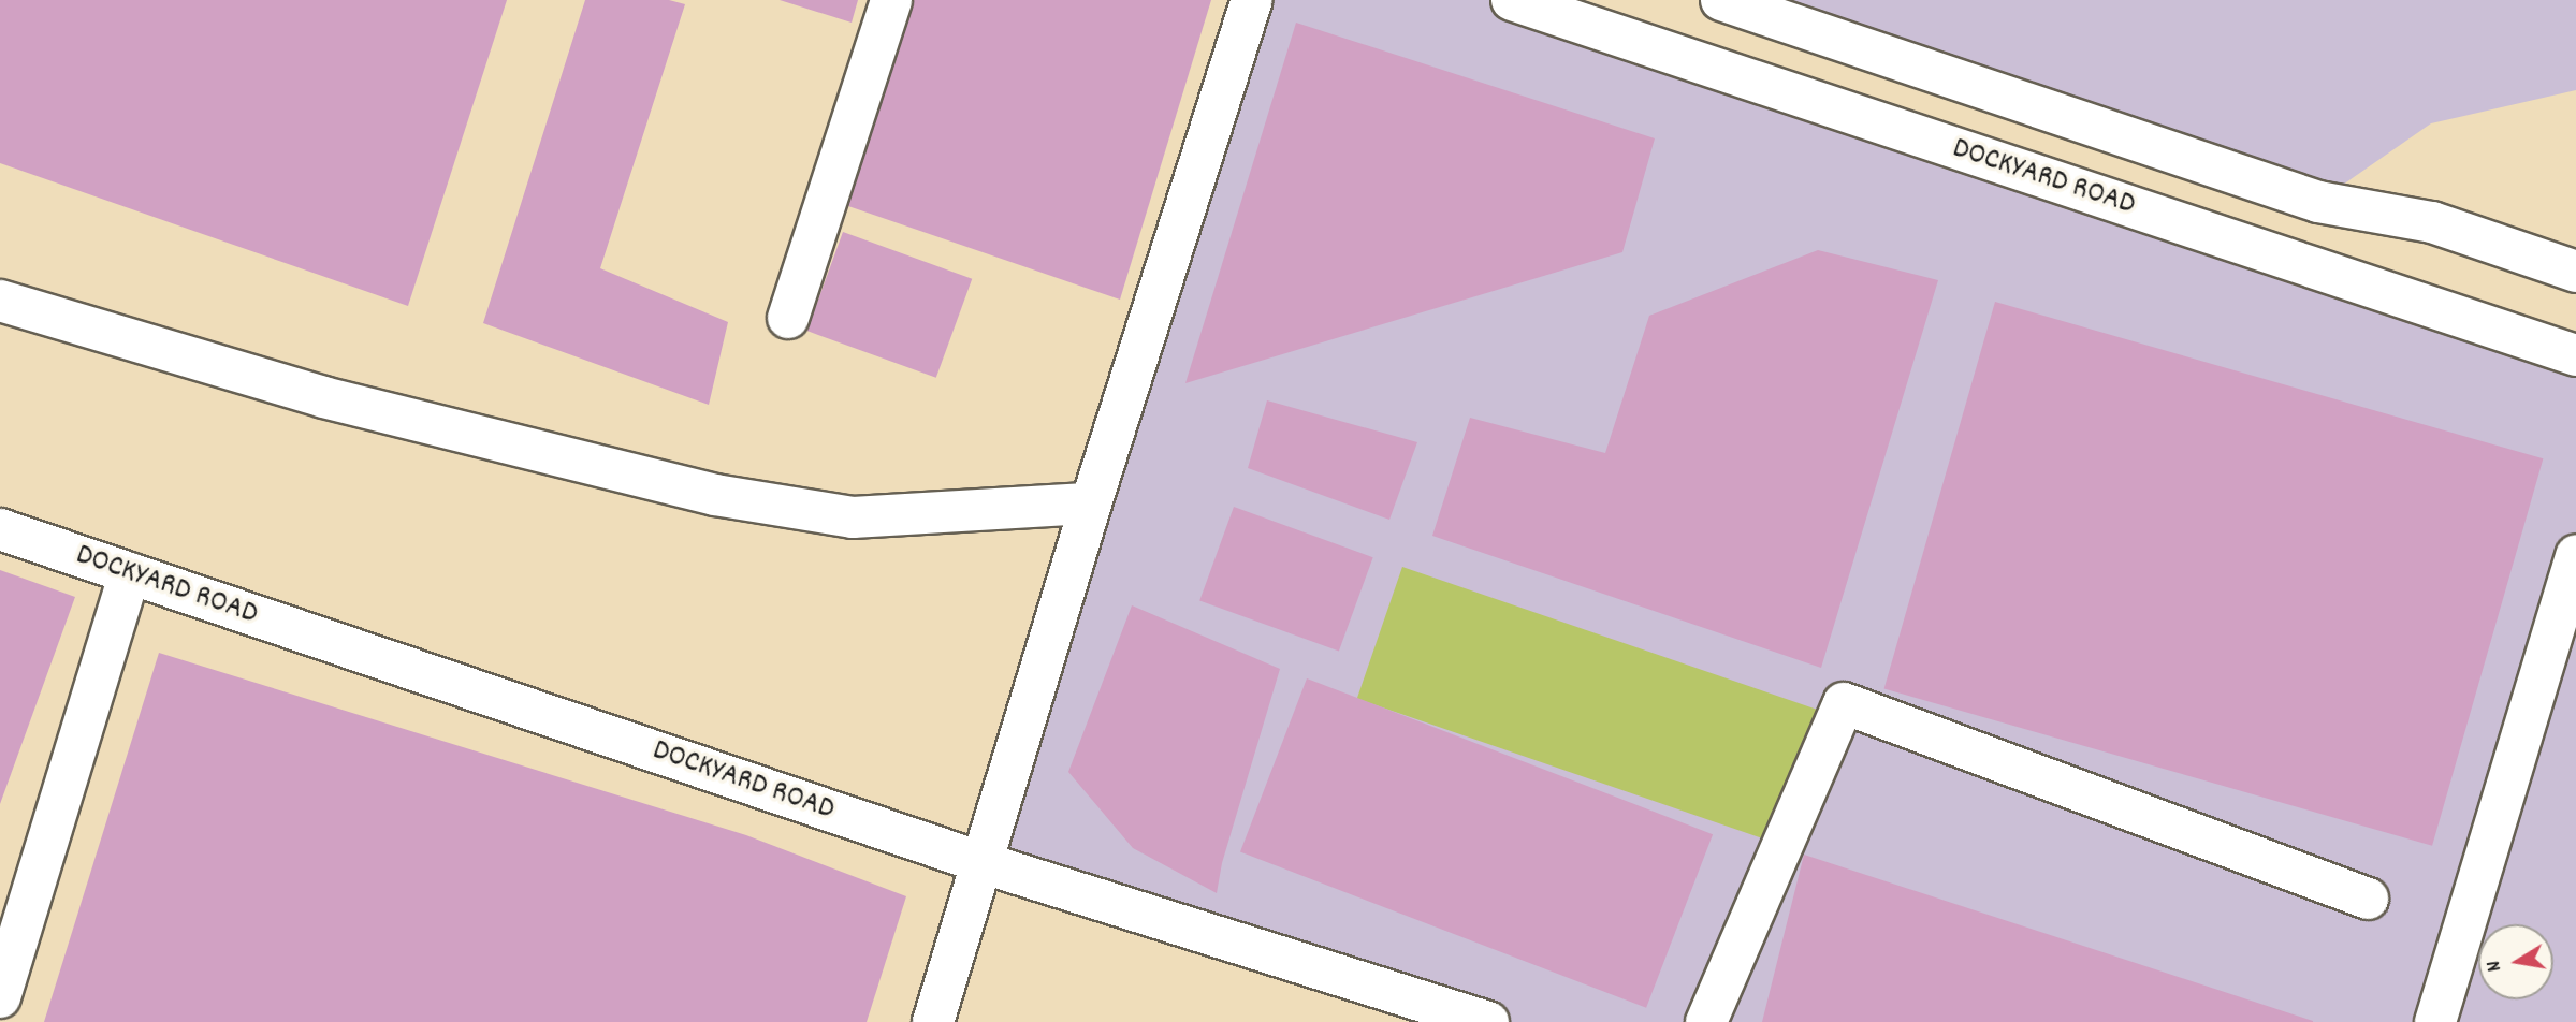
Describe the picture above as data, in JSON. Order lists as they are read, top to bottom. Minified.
{"streets":{"street":["DOCKYARD ROAD"]},"north":"left"}
